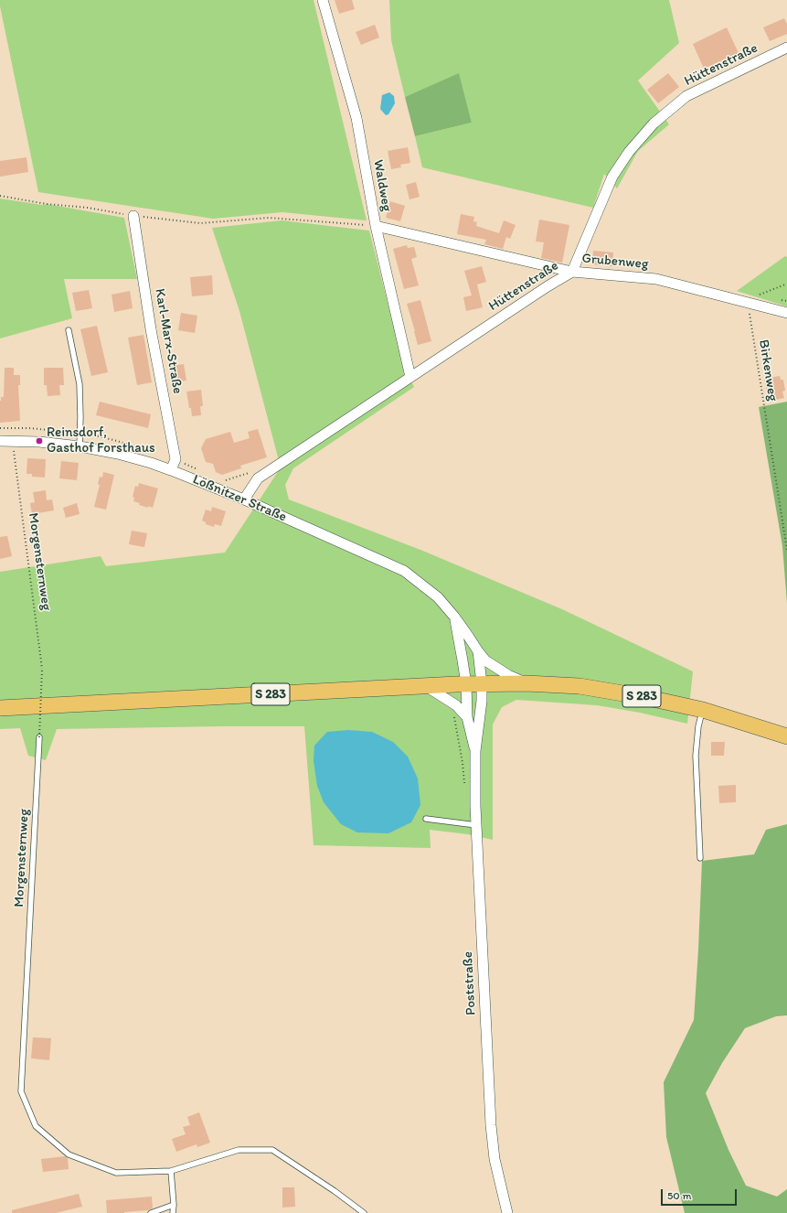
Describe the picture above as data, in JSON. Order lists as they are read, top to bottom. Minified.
{"streets":{"main road":["S 283"],"street":["Hüttenstraße","Waldweg","Grubenweg","Karl-Marx-Straße","Lößnitzer Straße","Poststraße"],"lane":["Morgensternweg"],"path":["Birkenweg"]},"crossings":[["Hüttenstraße","Waldweg"],["Hüttenstraße","Grubenweg"],["Hüttenstraße","Lößnitzer Straße"],["Waldweg","Grubenweg"],["Grubenweg","Birkenweg"],["Karl-Marx-Straße","Lößnitzer Straße"],["Lößnitzer Straße","Morgensternweg"],["Lößnitzer Straße","S 283"],["Lößnitzer Straße","Poststraße"],["S 283","Poststraße"]],"places":["Reinsdorf, Gasthof Forsthaus"],"scale_bar":"50 m"}
